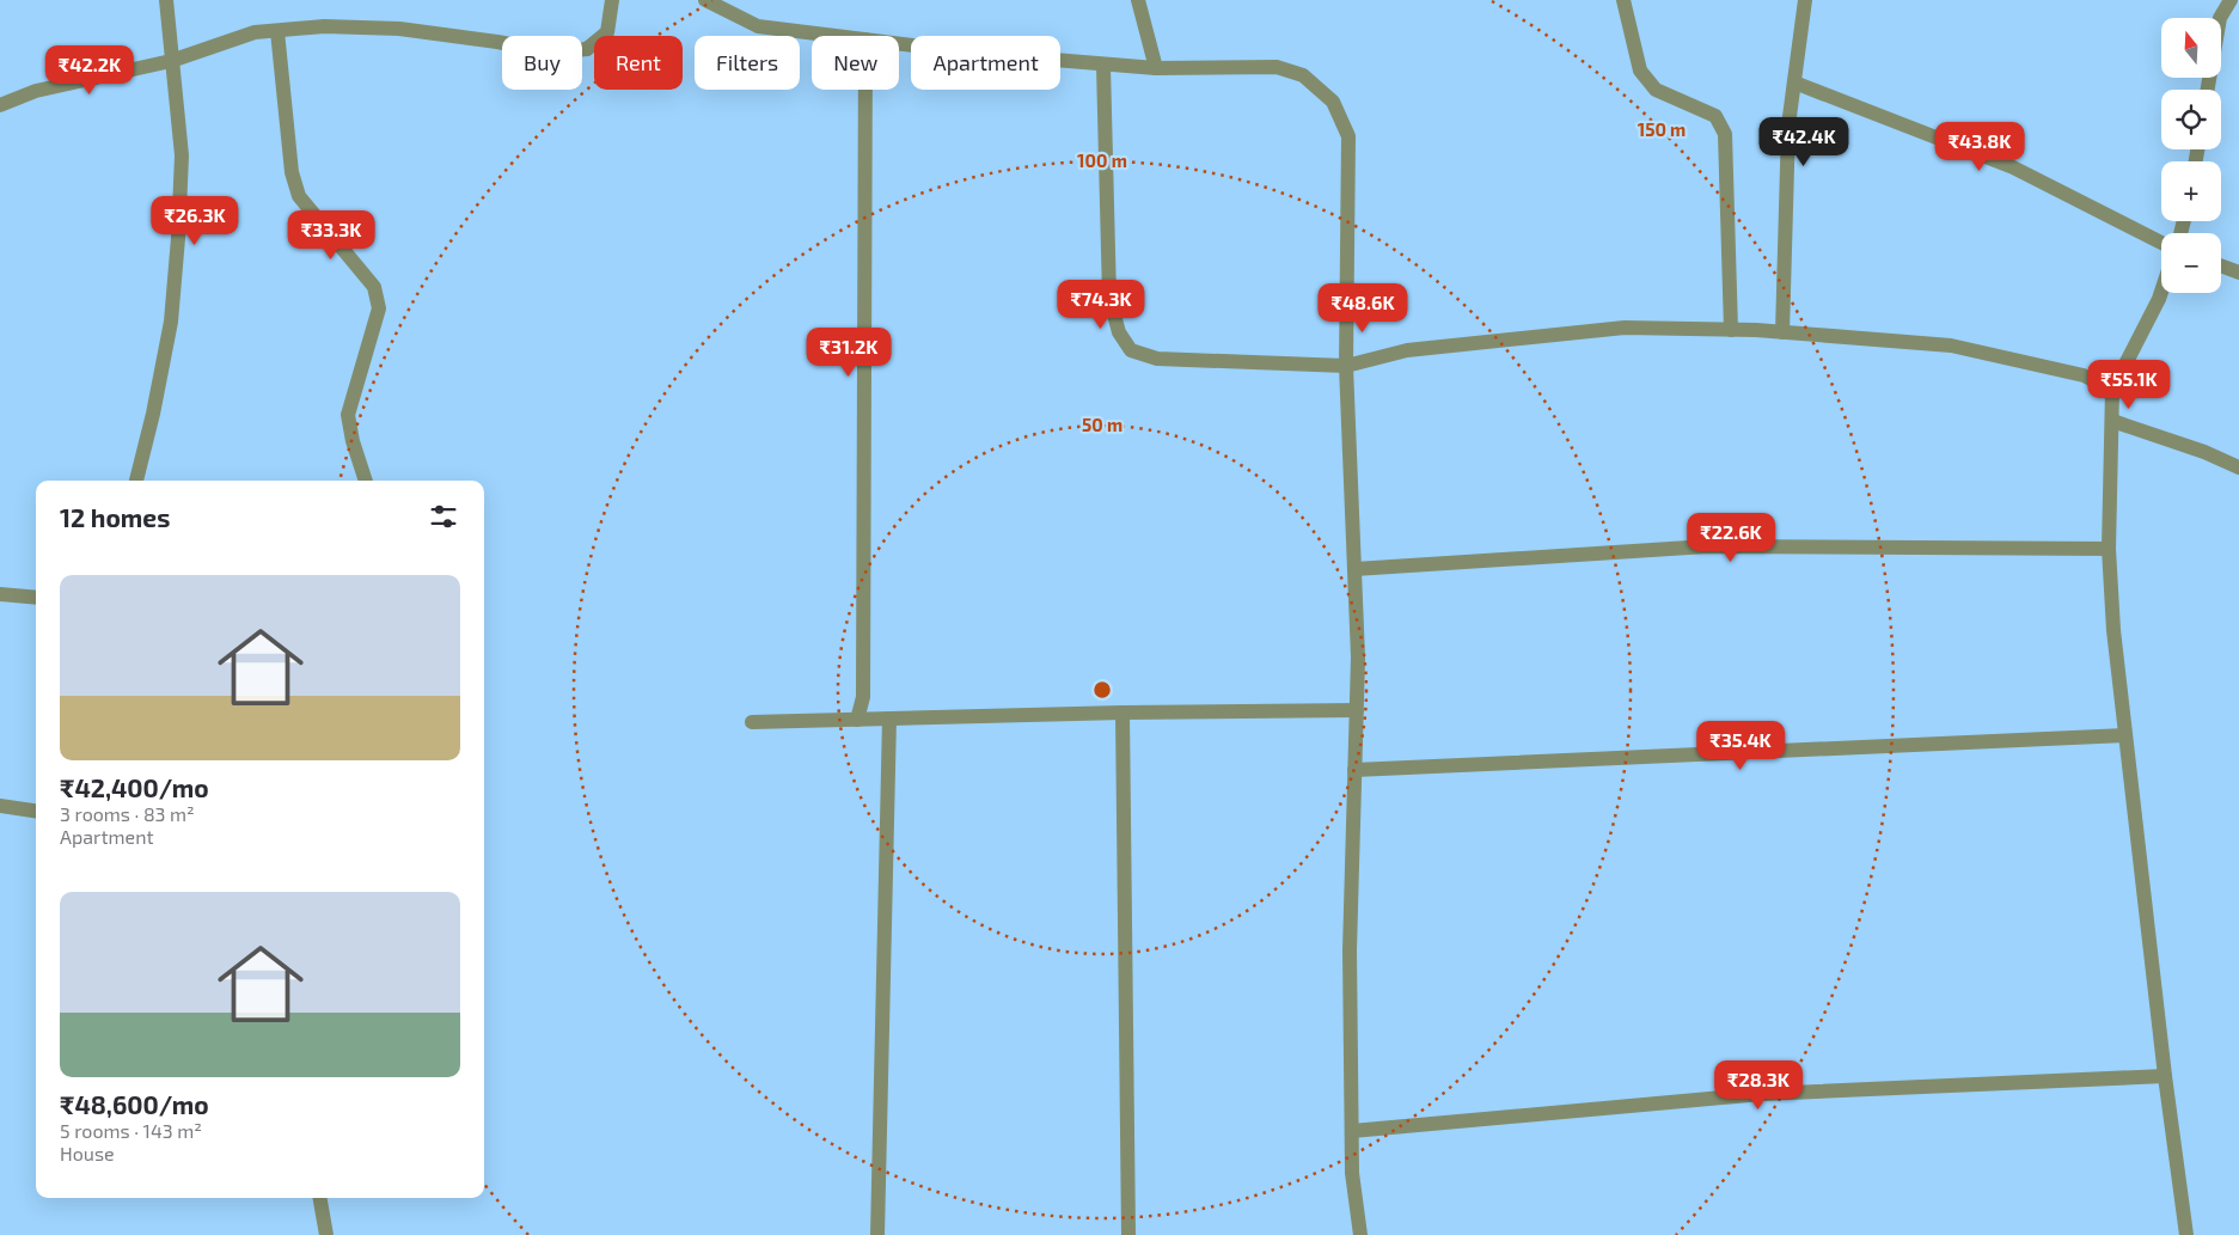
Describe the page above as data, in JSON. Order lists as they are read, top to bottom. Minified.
{"north":"top","page":{"map_buttons":["+","−"],"chip":["Buy","Rent","Filters","New","Apartment"],"price":["₹42.2K","₹42.4K","₹43.8K","₹26.3K","₹33.3K","₹74.3K","₹48.6K","₹31.2K","₹55.1K","₹22.6K","₹35.4K","₹28.3K"],"heading":"12 homes","list":[{"name":"₹42,400/mo","note":"3 rooms · 83 m² · Apartment"},{"name":"₹48,600/mo","note":"5 rooms · 143 m² · House"}]},"rings":["150 m","100 m","50 m"]}
